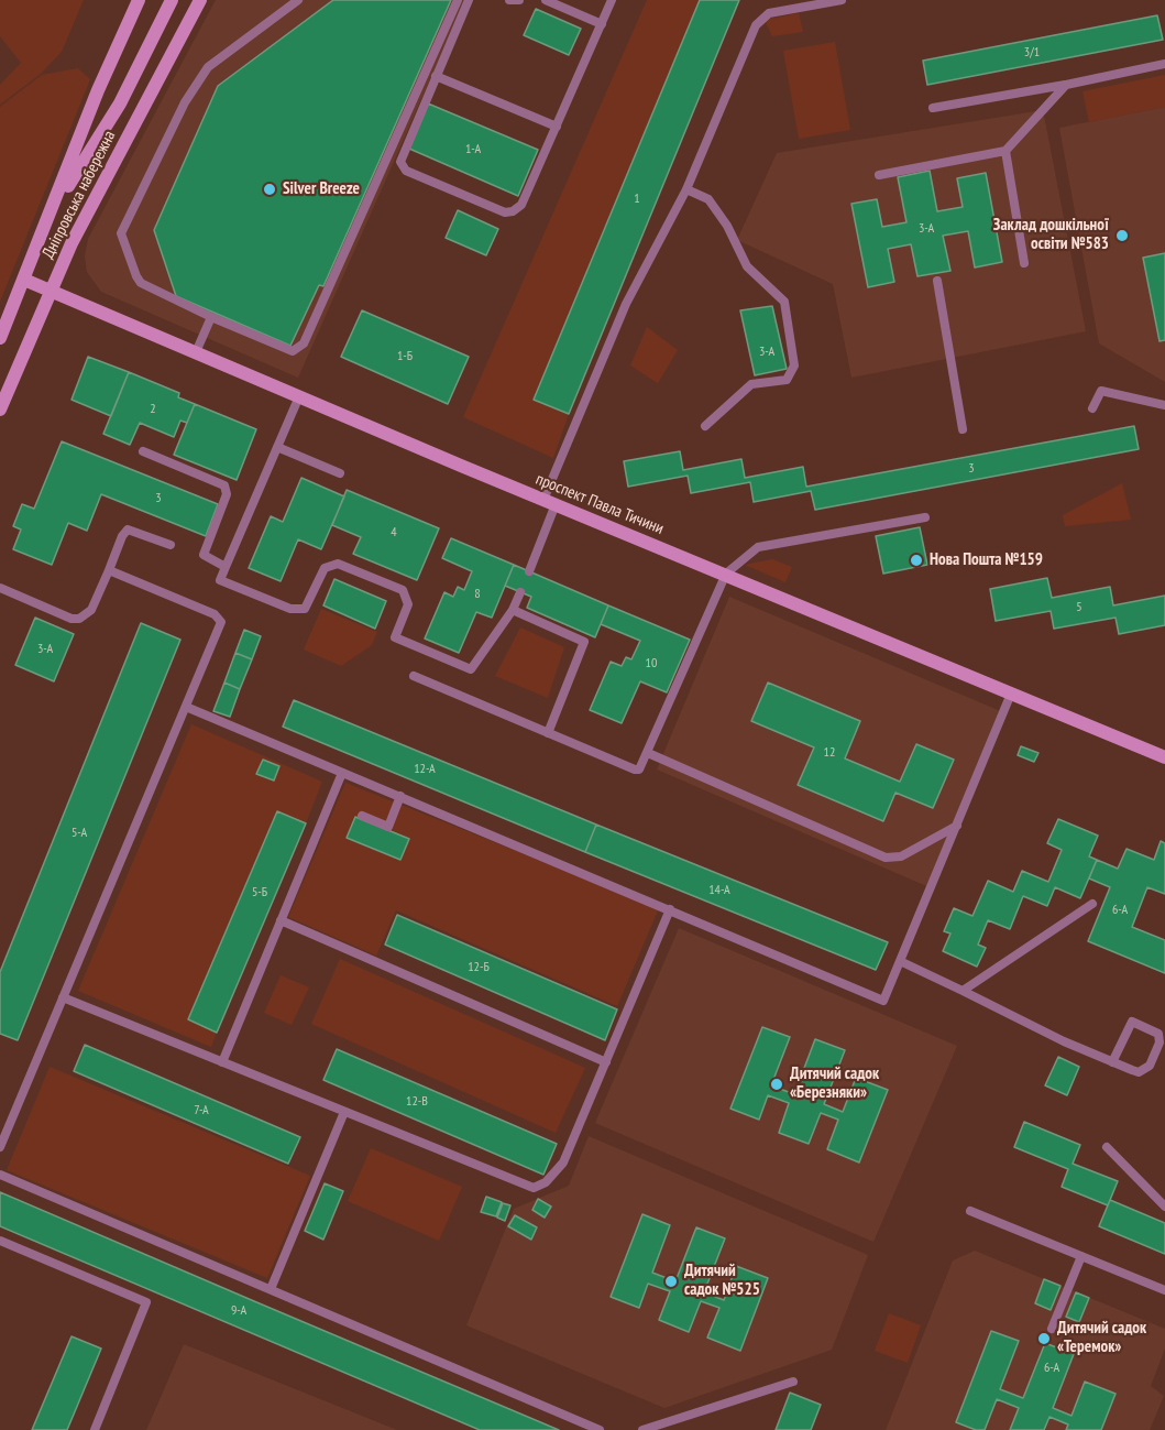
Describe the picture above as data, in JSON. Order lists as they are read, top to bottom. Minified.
{"streets":{"street":["Дніпровська набережна","проспект Павла Тичини"]},"crossings":[["Дніпровська набережна","проспект Павла Тичини"]],"places":["Silver Breeze","Заклад дошкільної освіти №583","Нова Пошта №159","Дитячий садок «Березняки»","Дитячий садок №525","Дитячий садок «Теремок»"],"house_numbers":["3/1","1-А","1","3-А","3-А","1-Б","2","3","3","4","8","5","3-А","10","12","12-А","5-А","14-А","5-Б","6-А","12-Б","12-В","7-А","9-А","6-А"]}
